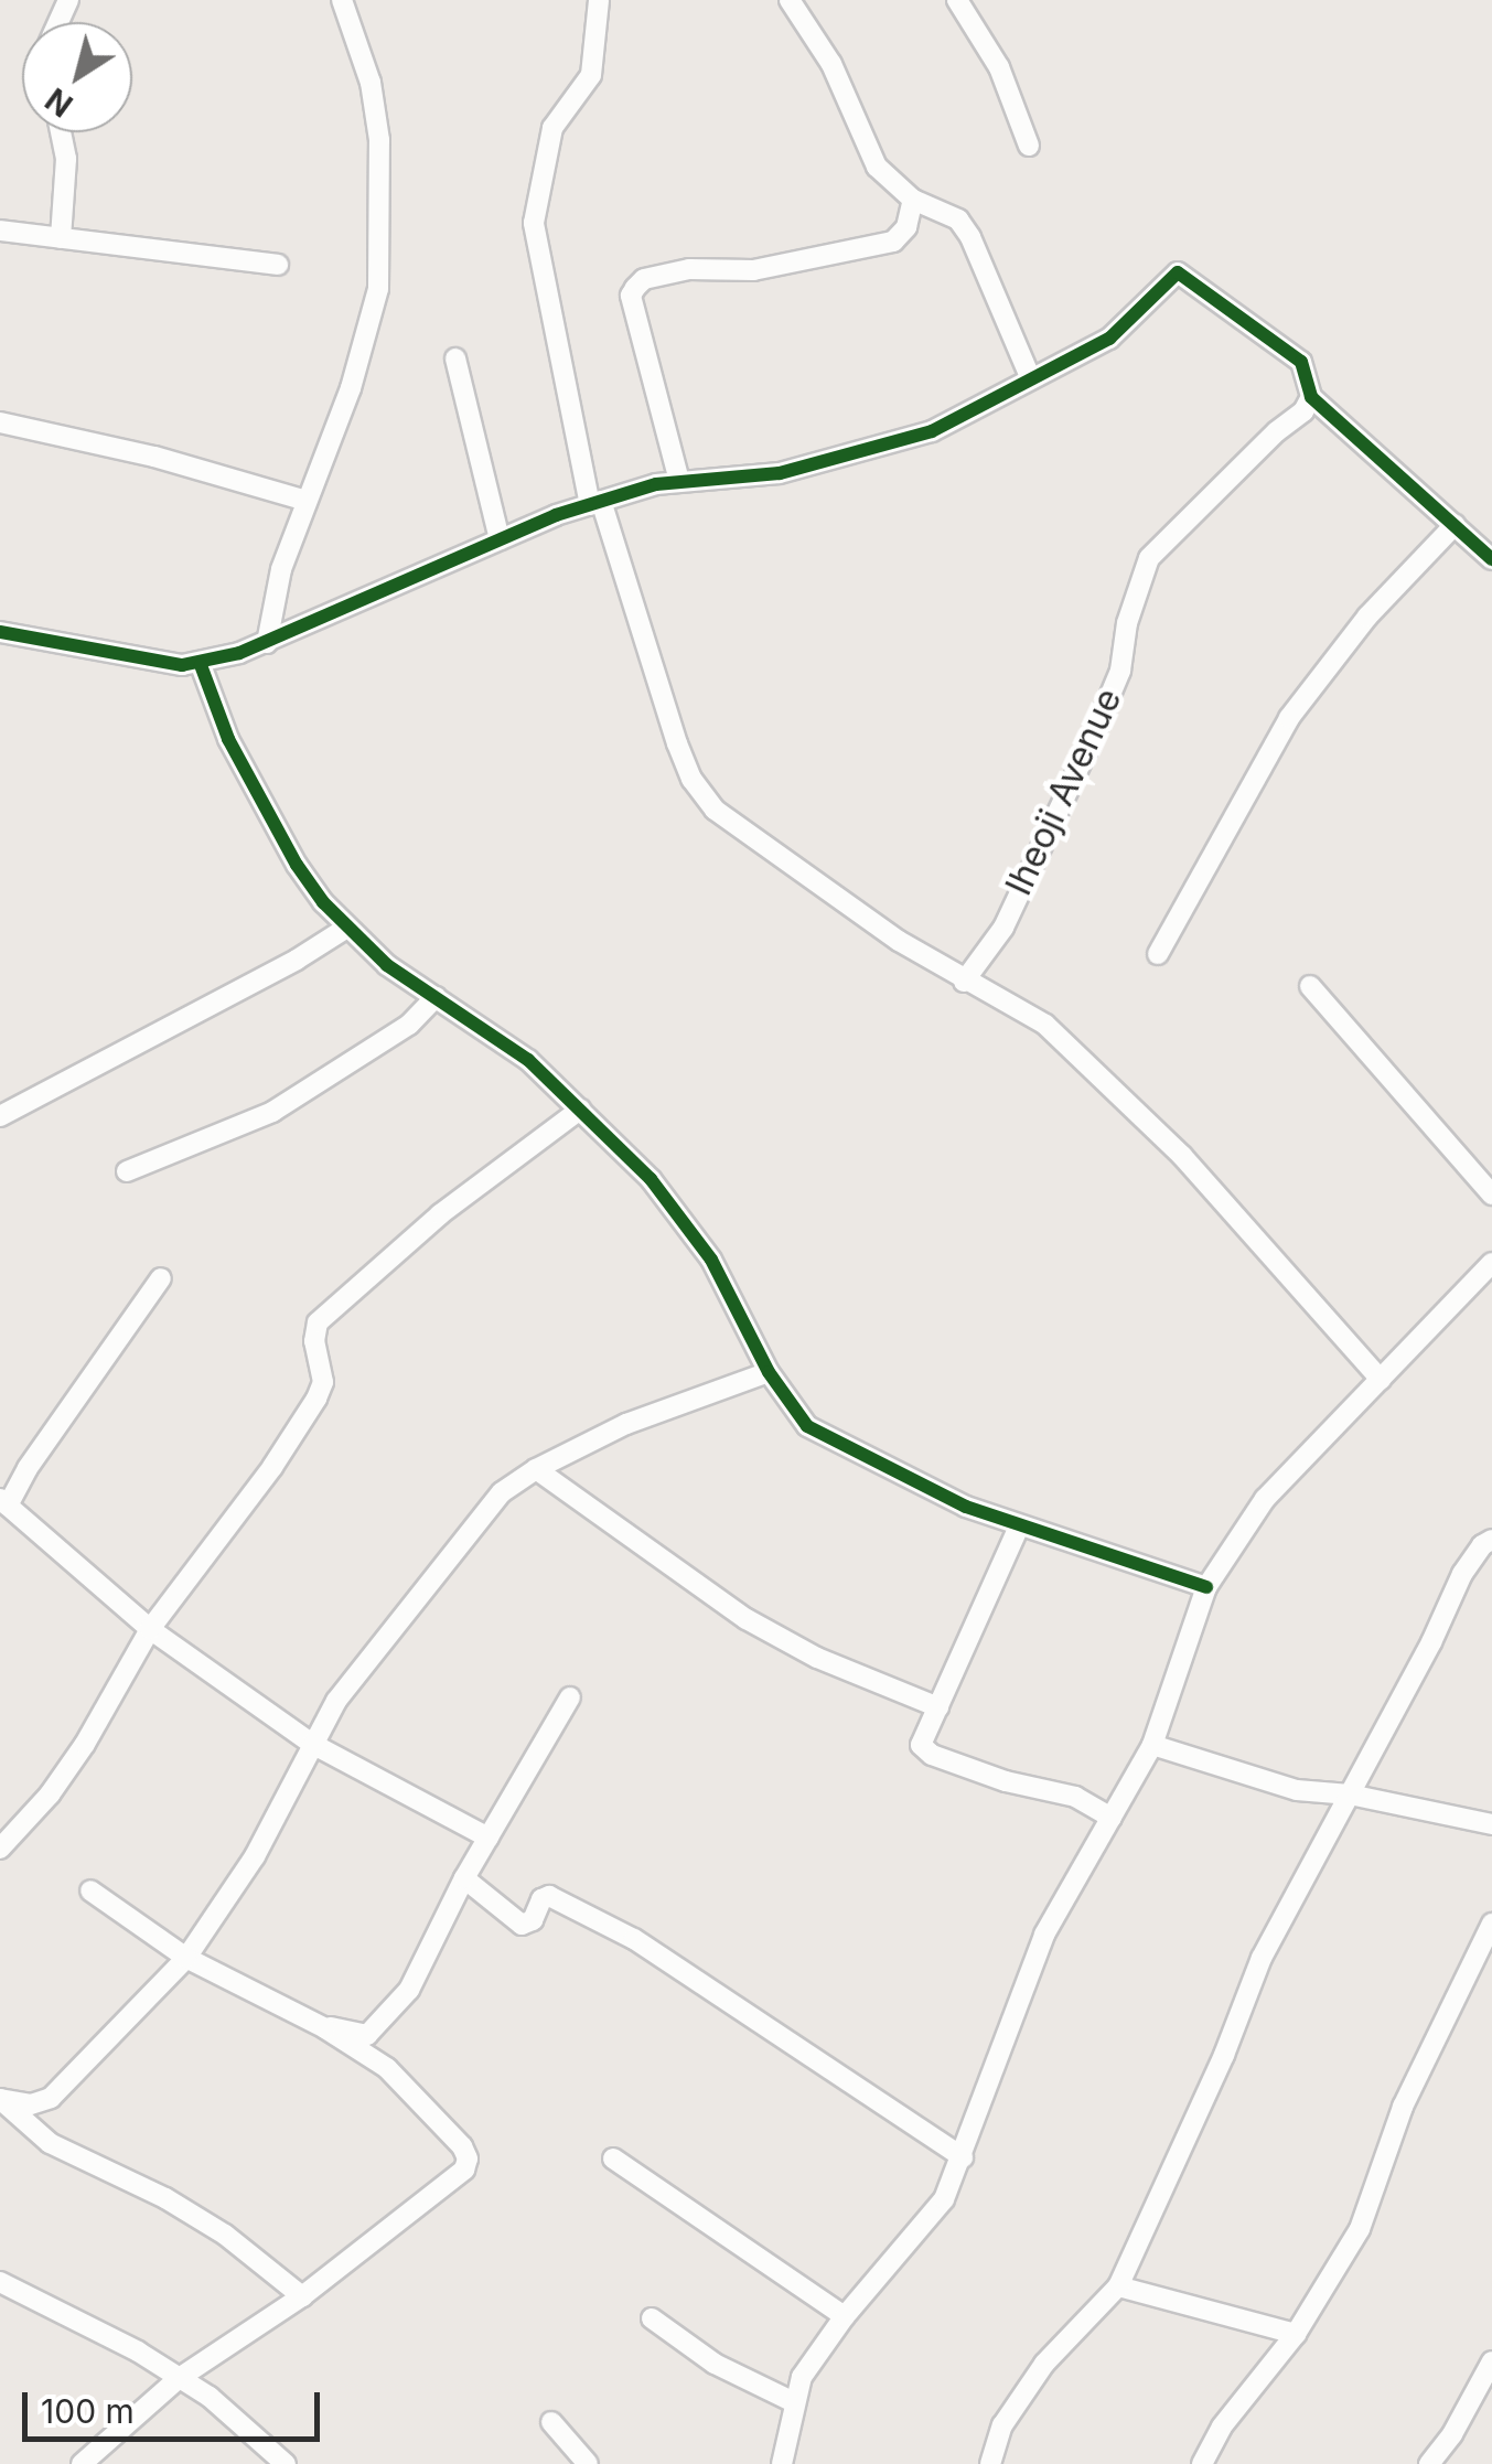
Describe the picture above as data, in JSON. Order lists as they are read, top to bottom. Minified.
{"streets":{"street":["Iheoji Avenue"]},"scale_bar":"100 m","north":"bottom left"}
